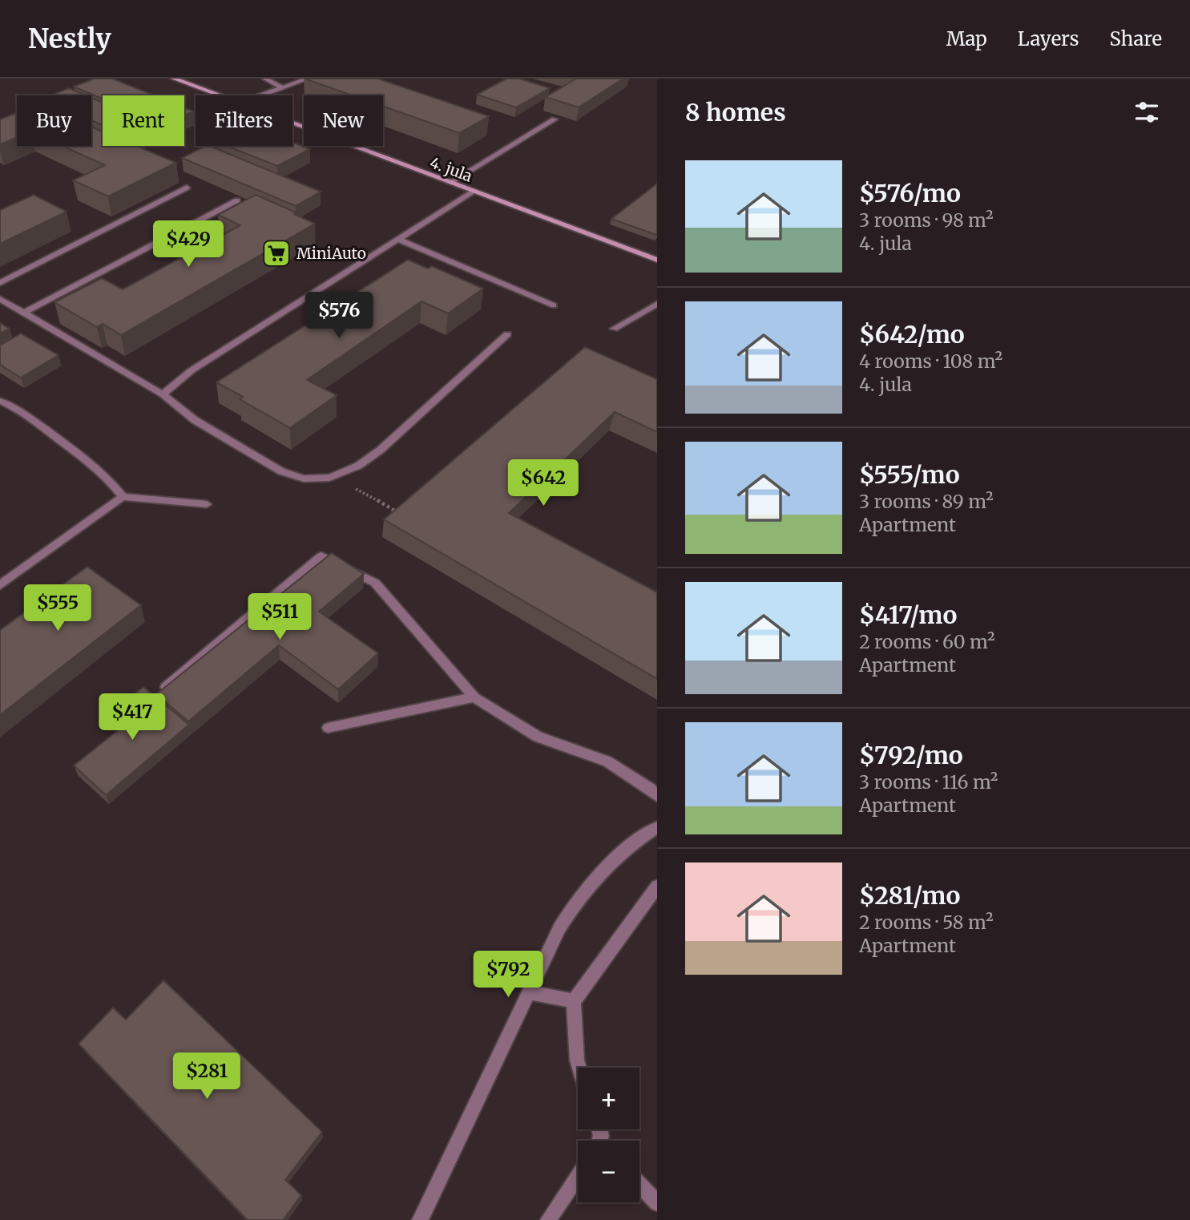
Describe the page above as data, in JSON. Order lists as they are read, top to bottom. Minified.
{"streets":{"main road":["4. jula"]},"places":{"supermarket":["MiniAuto"]},"page":{"header":"Nestly","nav":["Map","Layers","Share"],"heading":"8 homes","chip":["Buy","Rent","Filters","New"],"list":[{"name":"$576/mo","note":"3 rooms · 98 m² · 4. jula"},{"name":"$642/mo","note":"4 rooms · 108 m² · 4. jula"},{"name":"$555/mo","note":"3 rooms · 89 m² · Apartment"},{"name":"$417/mo","note":"2 rooms · 60 m² · Apartment"},{"name":"$792/mo","note":"3 rooms · 116 m² · Apartment"},{"name":"$281/mo","note":"2 rooms · 58 m² · Apartment"}],"price":["$429","$576","$642","$555","$511","$417","$792","$281"],"map_buttons":["+","−"]}}
